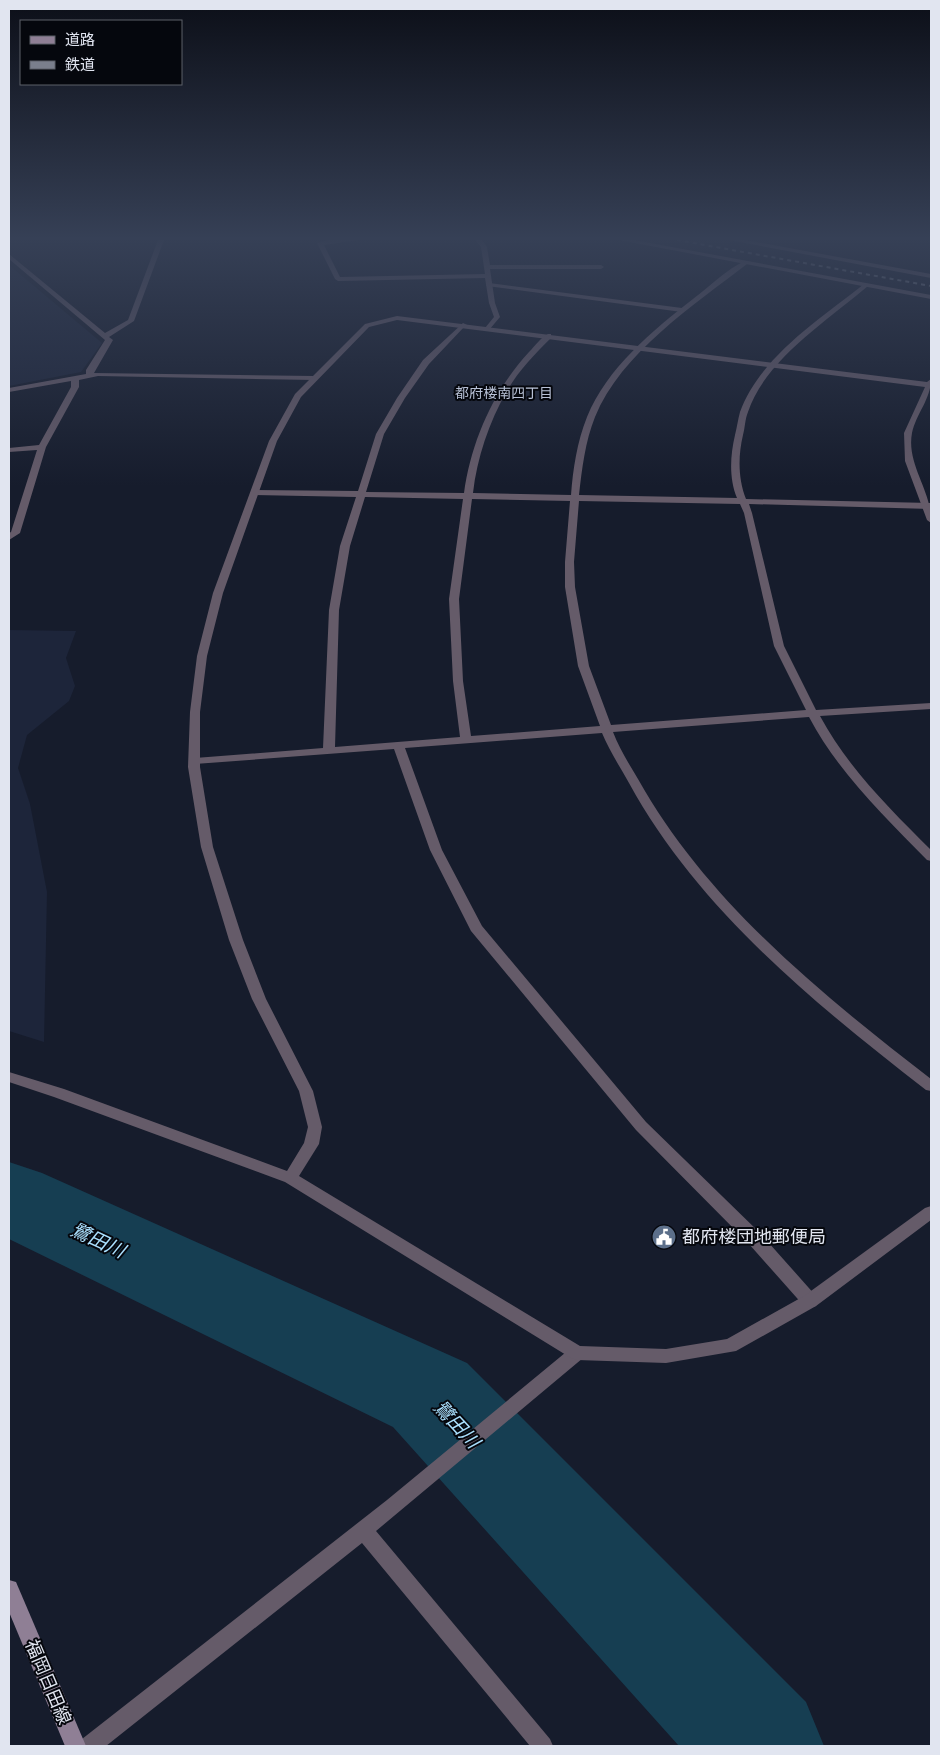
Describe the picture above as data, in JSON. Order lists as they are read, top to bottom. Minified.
{"streets":{"main road":["福岡日田線"]},"districts":["都府楼南四丁目"],"water":["鷺田川"],"places":{"public building":["都府楼団地郵便局"]},"legend":["道路","鉄道"]}
